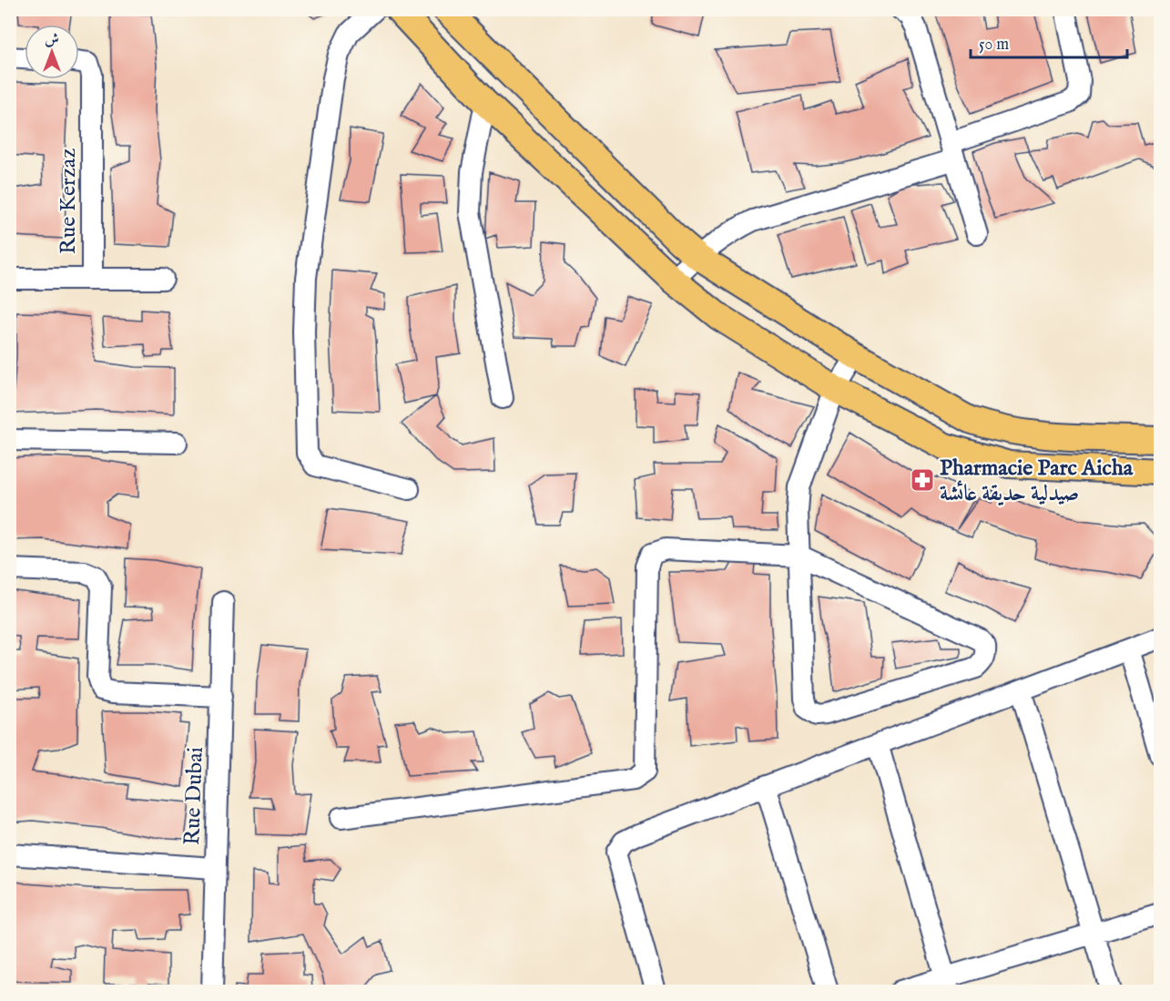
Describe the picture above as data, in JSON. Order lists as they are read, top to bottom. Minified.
{"streets":{"street":["Rue Kerzaz","Rue Dubai"]},"places":{"pharmacy":["Pharmacie Parc Aicha صيدلية حديقة عائشة"]},"scale_bar":"50 m","north":"top"}
